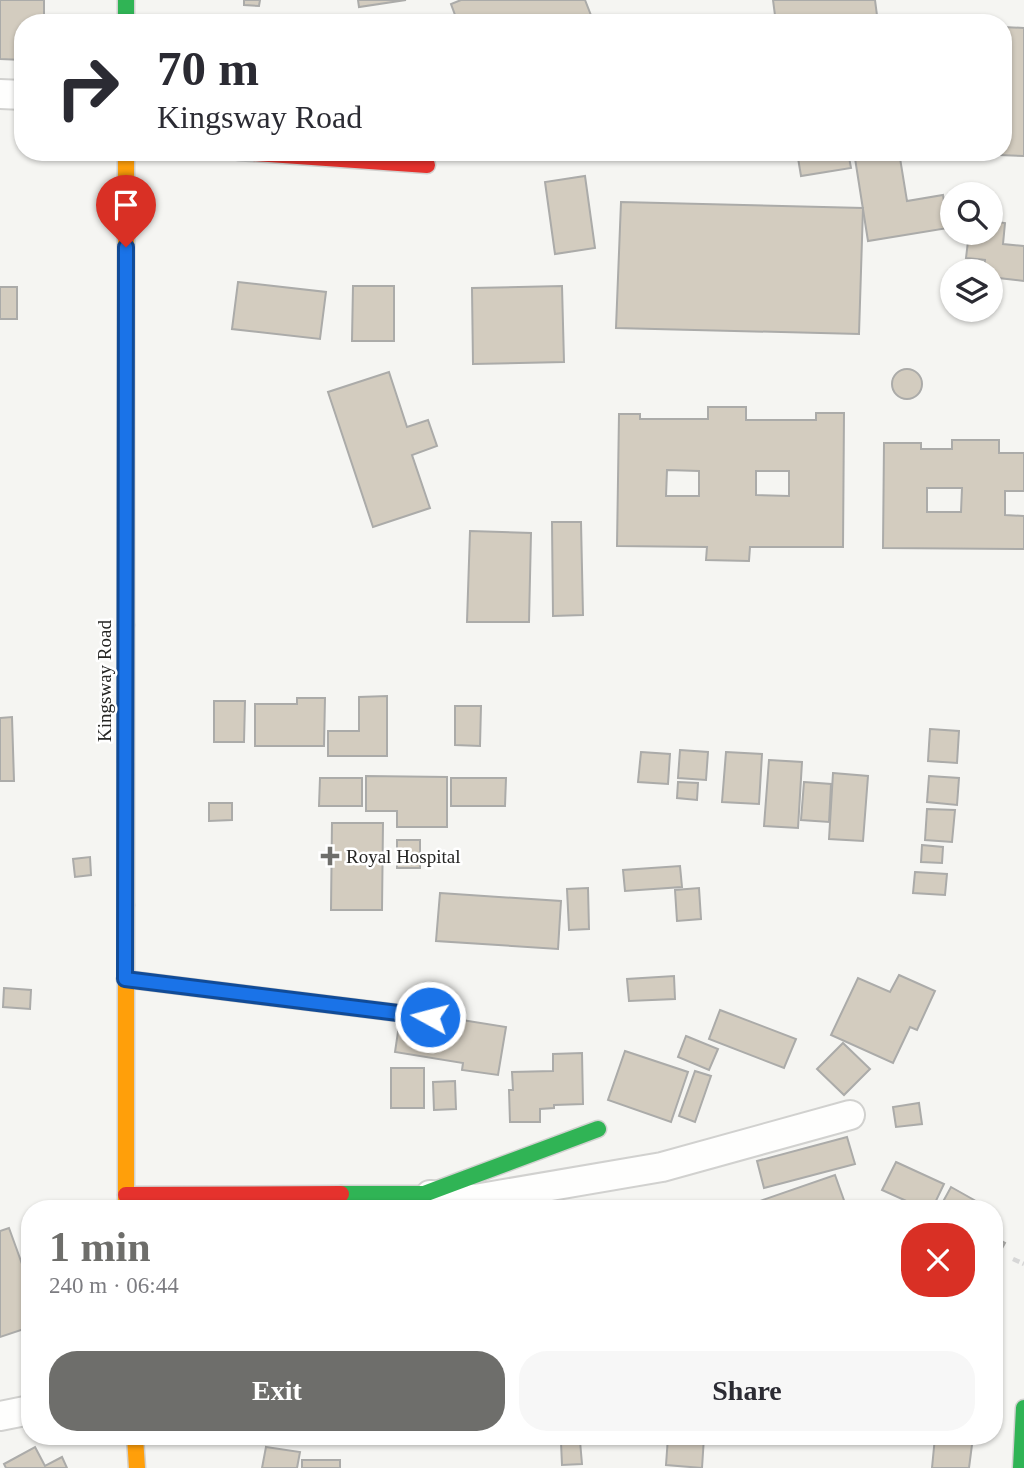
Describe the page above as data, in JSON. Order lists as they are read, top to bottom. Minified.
{"streets":{"main road":["Kingsway Road"]},"places":{"health":["Royal Hospital"]},"page":{"turn":["70 m","Kingsway Road"],"heading":["1 min","240 m · 06:44"],"buttons":["Exit","Share"]}}
